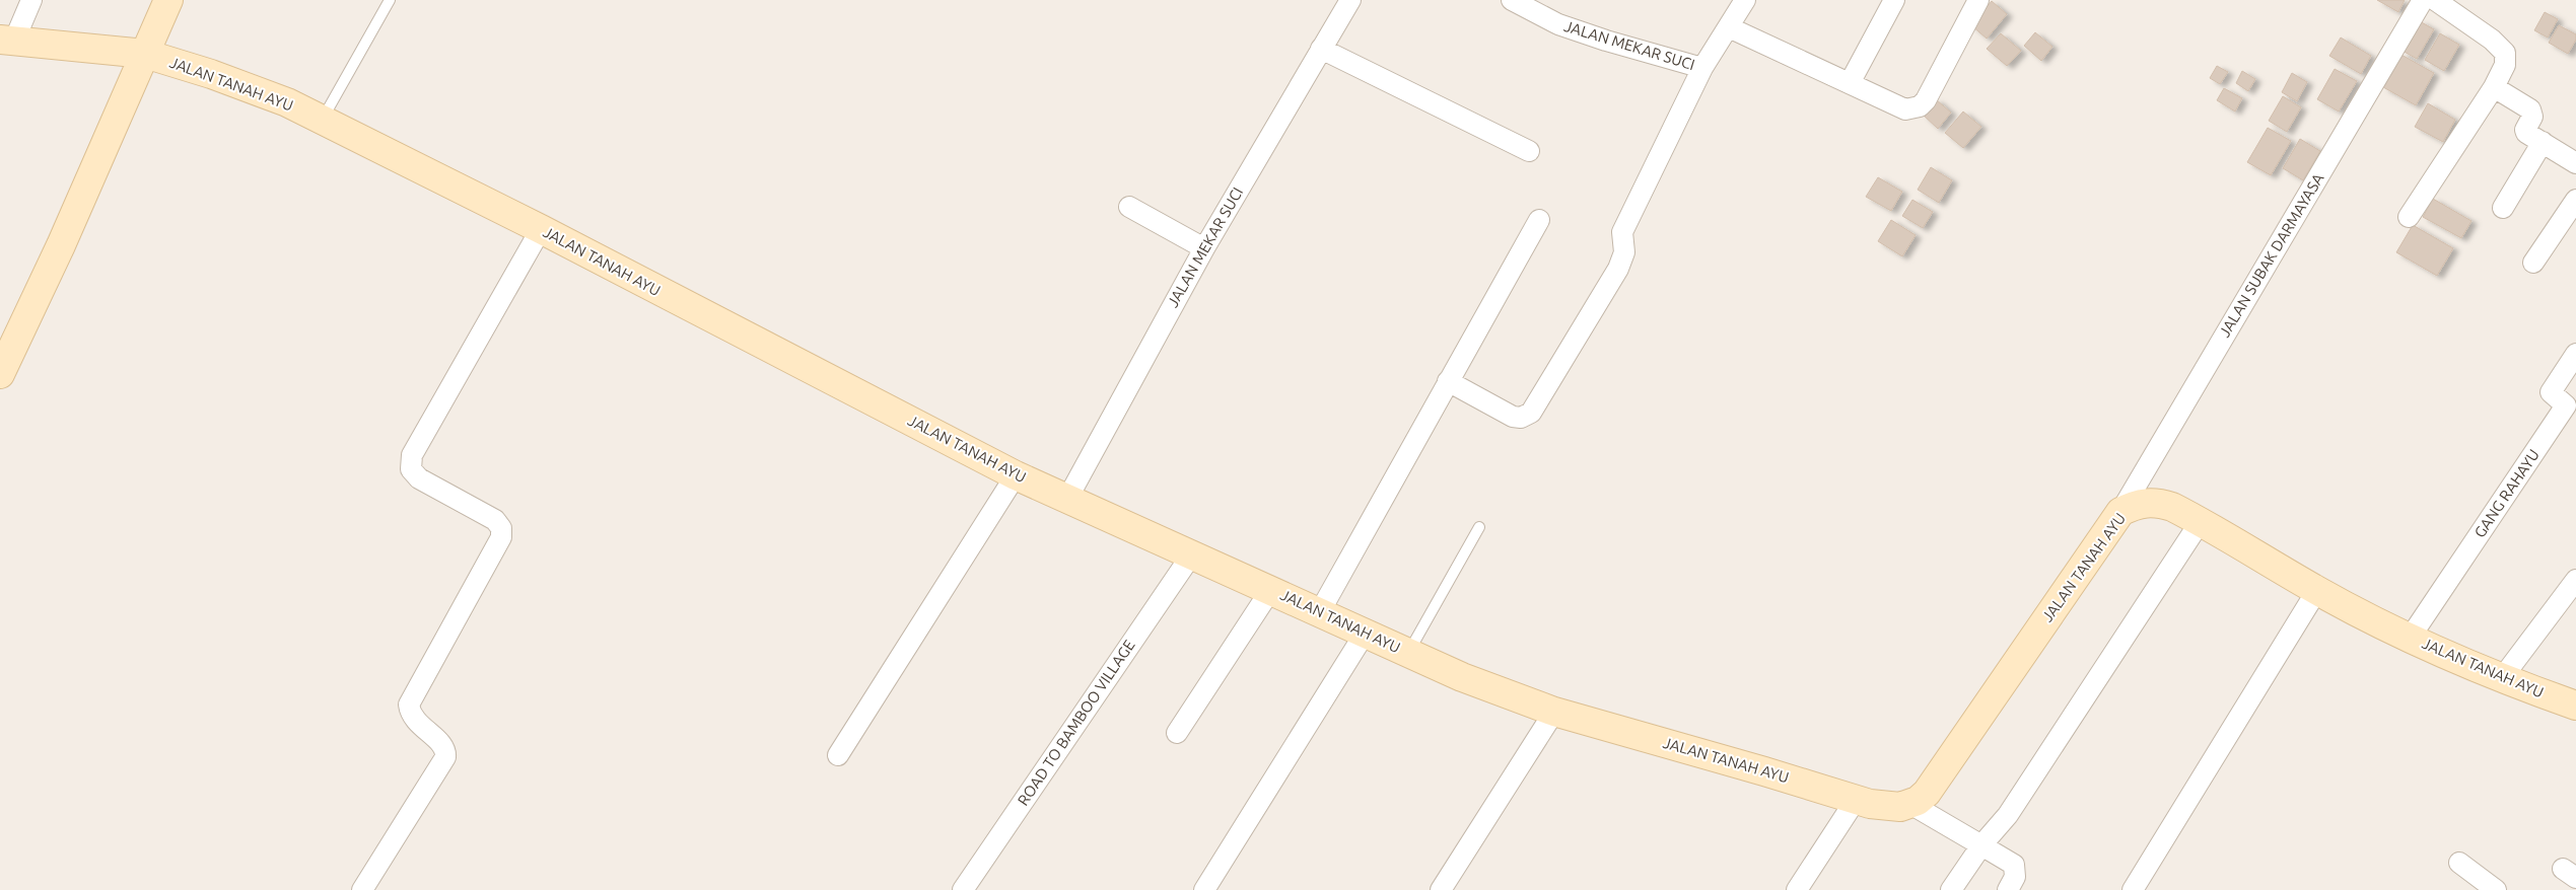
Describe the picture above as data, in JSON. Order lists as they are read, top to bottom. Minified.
{"streets":{"street":["JALAN MEKAR SUCI","JALAN TANAH AYU","JALAN SUBAK DARMAYASA","GANG RAHAYU","ROAD TO BAMBOO VILLAGE"]},"crossings":[["JALAN MEKAR SUCI","JALAN TANAH AYU"],["JALAN TANAH AYU","JALAN SUBAK DARMAYASA"],["JALAN TANAH AYU","GANG RAHAYU"],["JALAN TANAH AYU","ROAD TO BAMBOO VILLAGE"]]}
